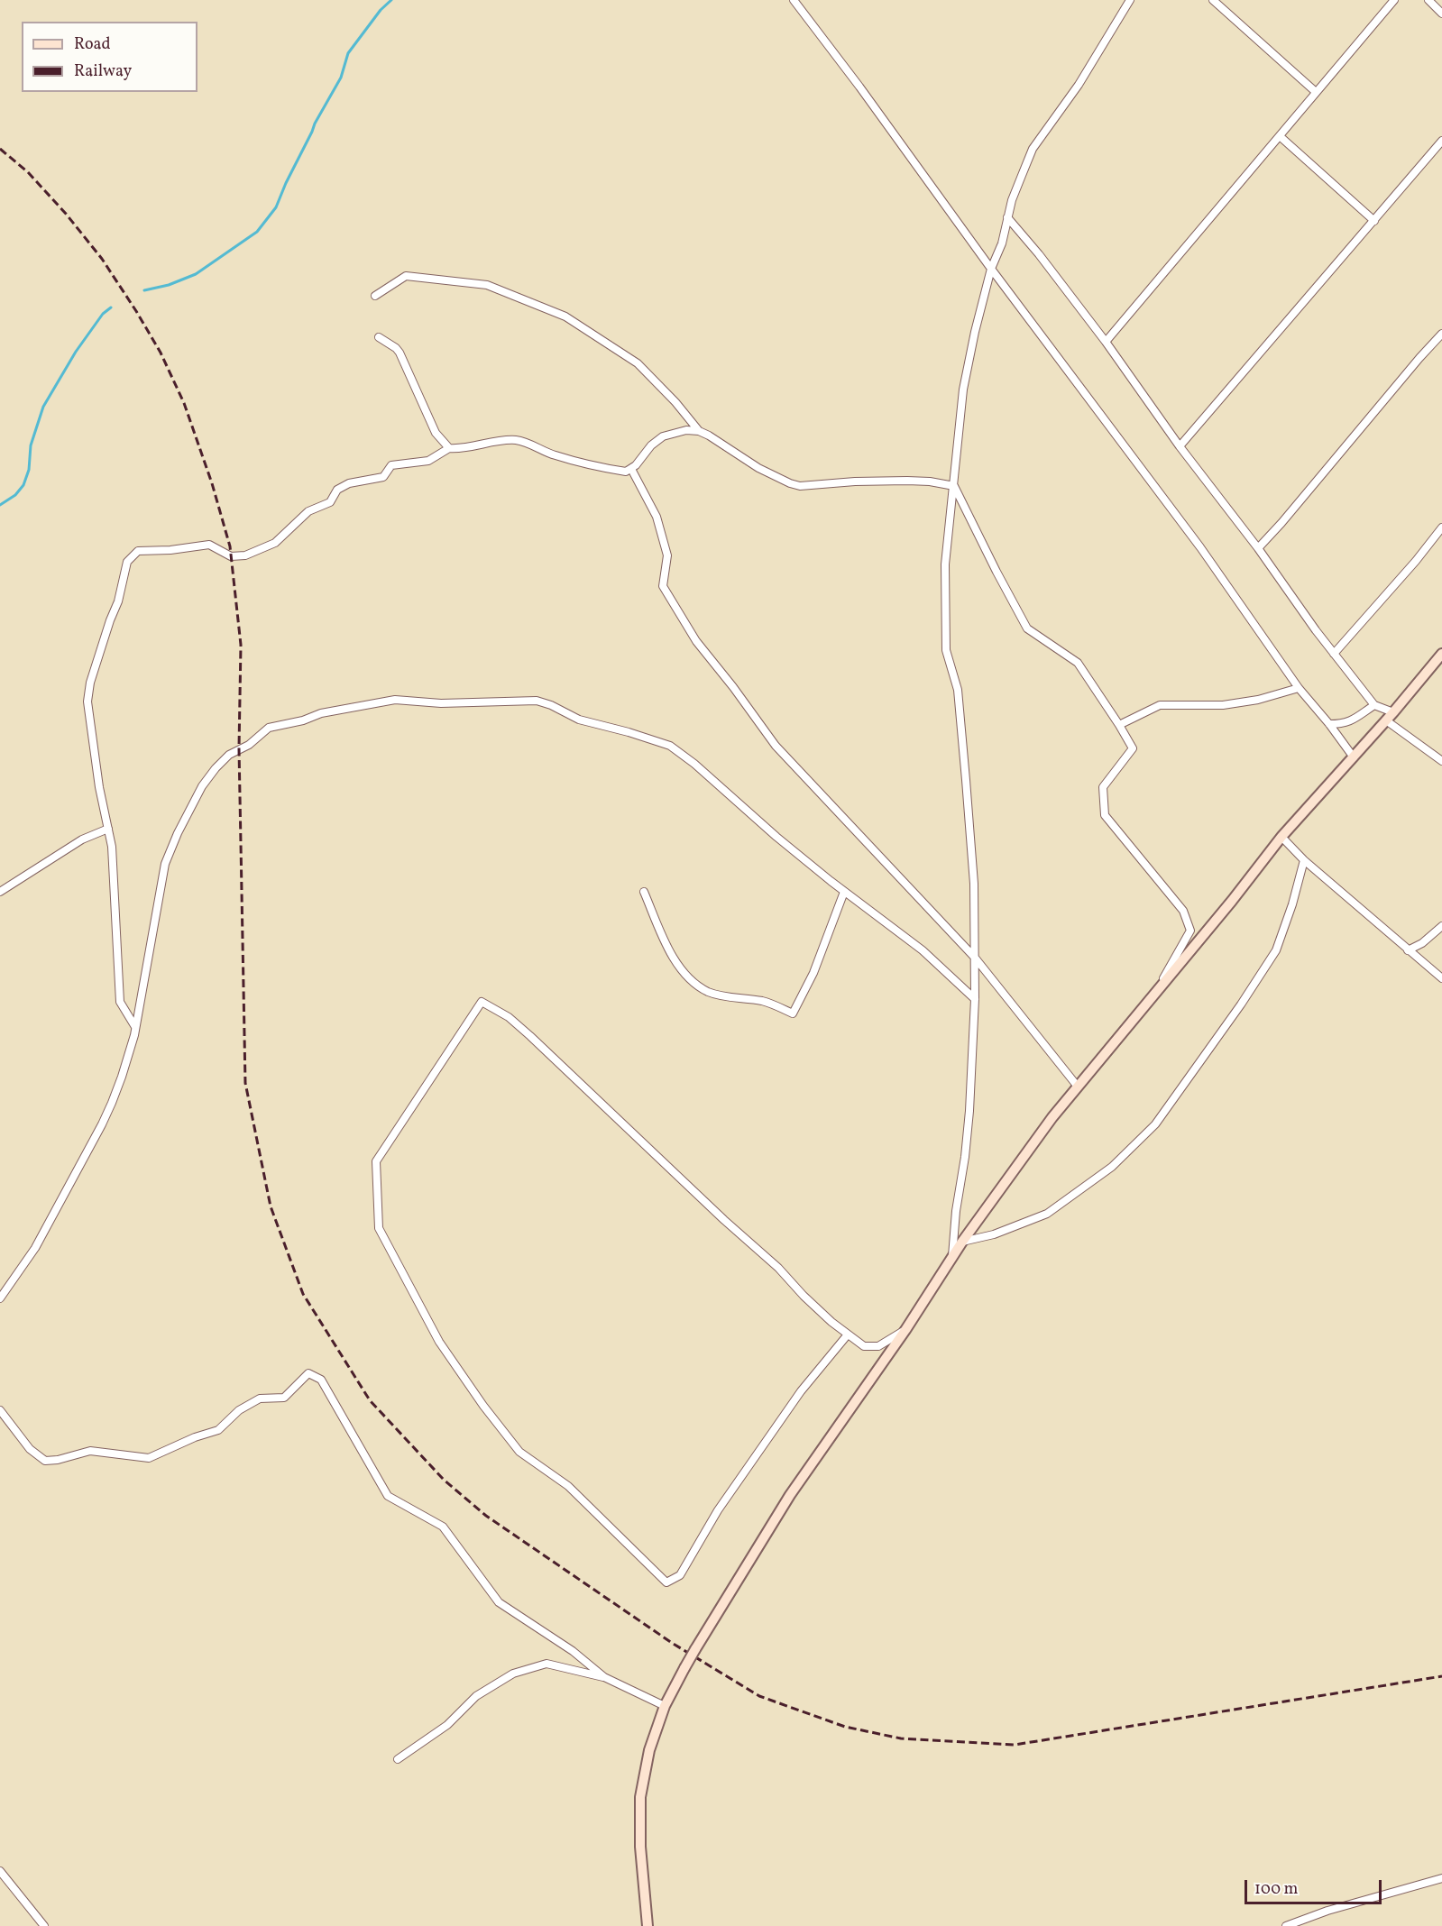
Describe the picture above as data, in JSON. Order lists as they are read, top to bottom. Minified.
{"legend":["Road","Railway"],"scale_bar":"100 m"}
